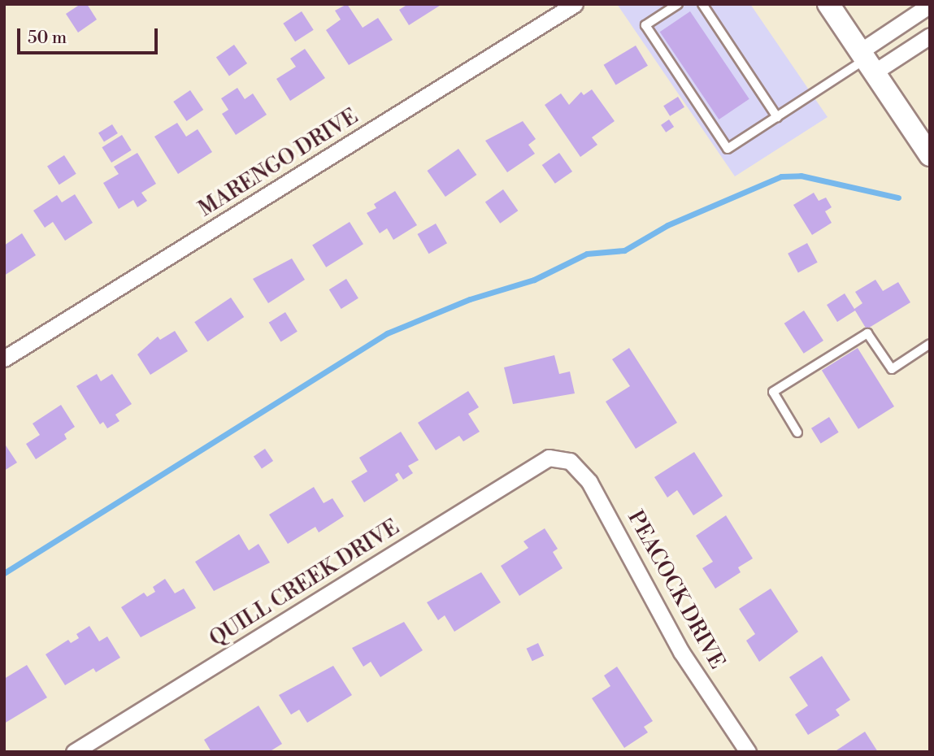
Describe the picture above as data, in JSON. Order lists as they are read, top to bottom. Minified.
{"streets":{"street":["MARENGO DRIVE","QUILL CREEK DRIVE","PEACOCK DRIVE"]},"crossings":[["QUILL CREEK DRIVE","PEACOCK DRIVE"]],"scale_bar":"50 m"}
